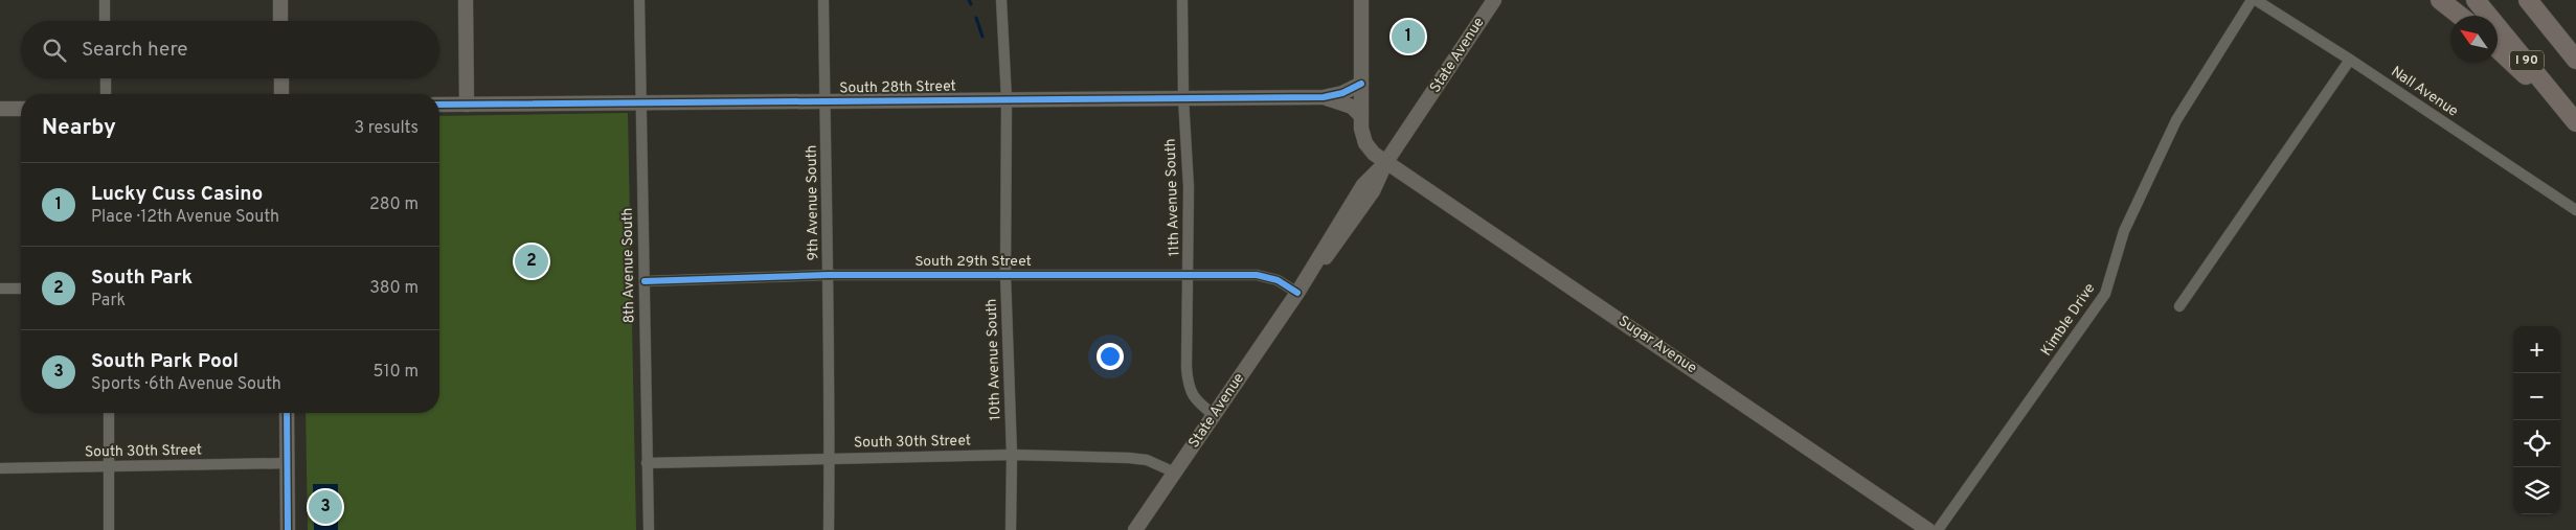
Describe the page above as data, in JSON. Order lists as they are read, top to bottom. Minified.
{"streets":{"highway":["I 90"],"main road":["State Avenue","South 28th Street","Sugar Avenue"],"street":["Nall Avenue","11th Avenue South","9th Avenue South","South 29th Street","8th Avenue South","Kimble Drive","10th Avenue South","South 30th Street"]},"crossings":[["State Avenue","11th Avenue South"],["State Avenue","South 29th Street"],["State Avenue","Sugar Avenue"],["State Avenue","South 30th Street"],["South 28th Street","11th Avenue South"],["South 28th Street","9th Avenue South"],["South 28th Street","8th Avenue South"],["South 28th Street","Sugar Avenue"],["South 28th Street","10th Avenue South"],["Nall Avenue","Kimble Drive"],["11th Avenue South","South 29th Street"],["9th Avenue South","South 29th Street"],["9th Avenue South","South 30th Street"],["South 29th Street","8th Avenue South"],["South 29th Street","10th Avenue South"],["8th Avenue South","South 30th Street"],["10th Avenue South","South 30th Street"]],"north":"top left","page":{"pins":["1","2","3"],"search":"Search here","heading":["Nearby","3 results"],"list":[{"mark":"1","name":"Lucky Cuss Casino","note":"Place · 12th Avenue South","value":"280 m"},{"mark":"2","name":"South Park","note":"Park","value":"380 m"},{"mark":"3","name":"South Park Pool","note":"Sports · 6th Avenue South","value":"510 m"}],"map_buttons":["+","−"]}}
